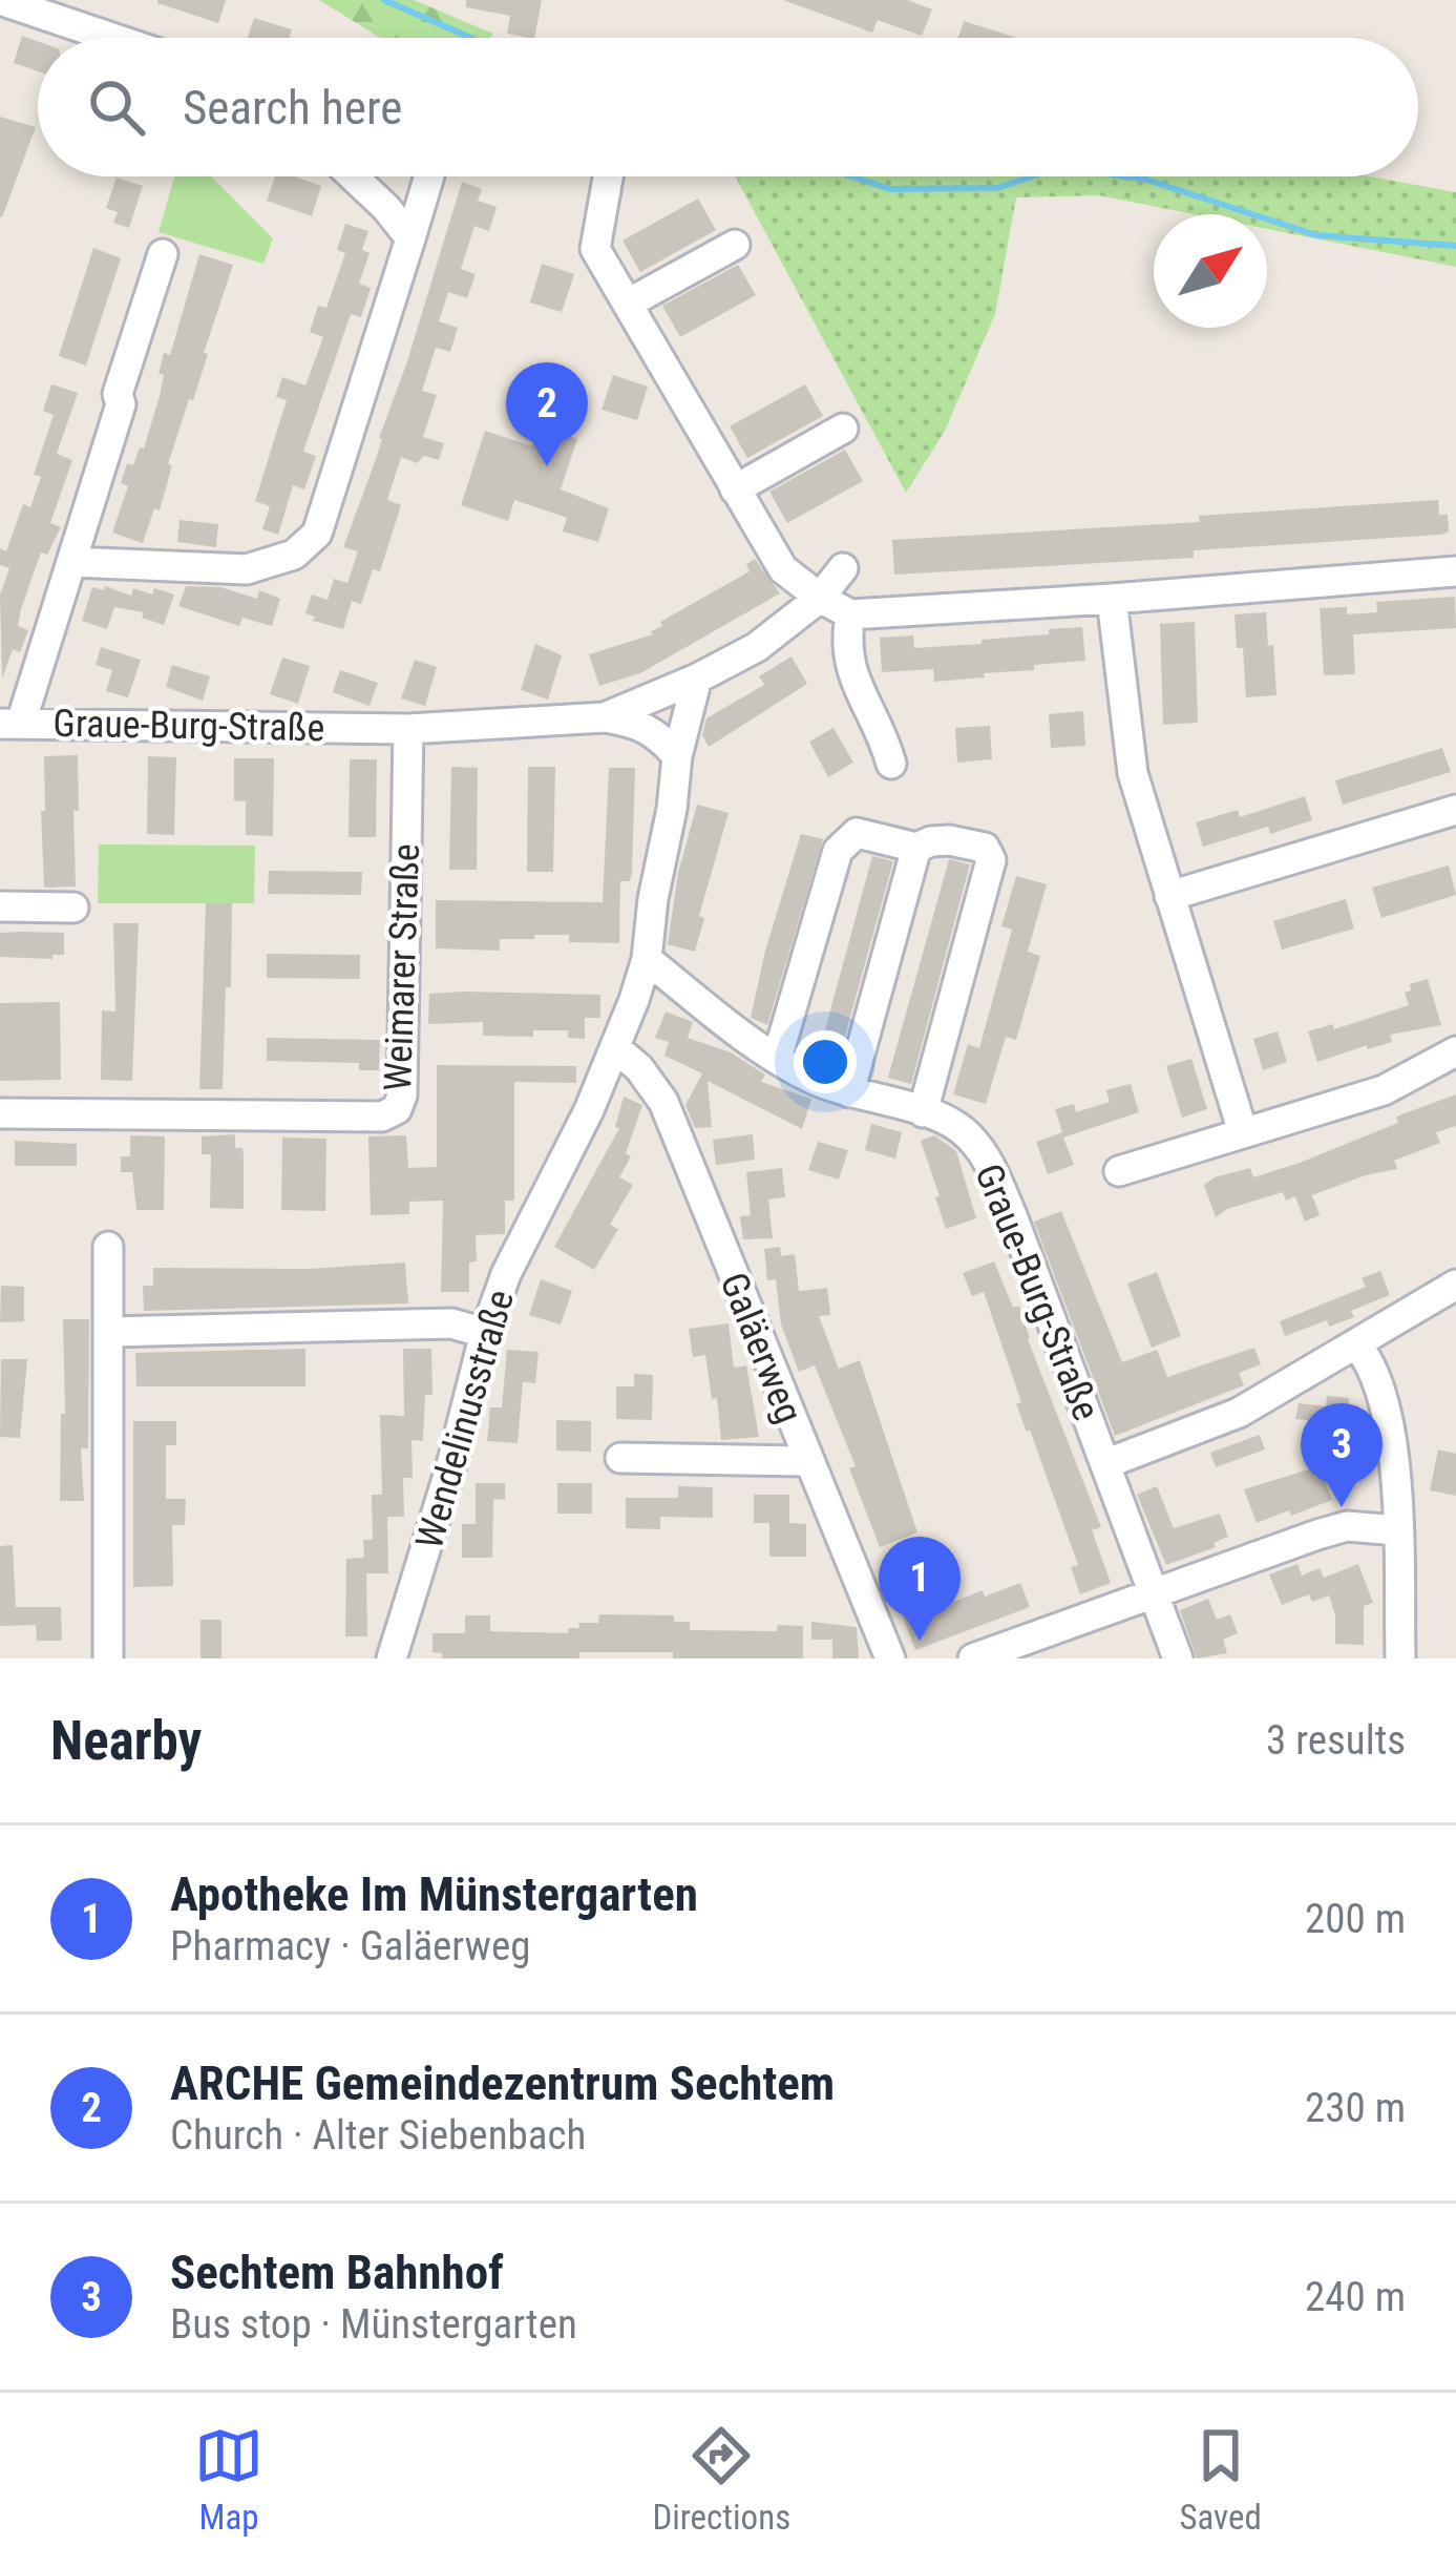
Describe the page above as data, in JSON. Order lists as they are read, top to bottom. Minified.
{"streets":{"street":["Graue-Burg-Straße","Weimarer Straße","Galäerweg","Wendelinusstraße"]},"crossings":[["Graue-Burg-Straße","Weimarer Straße"],["Galäerweg","Wendelinusstraße"]],"north":"top right","page":{"search":"Search here","pins":["2","3","1"],"heading":["Nearby","3 results"],"list":[{"mark":"1","name":"Apotheke Im Münstergarten","note":"Pharmacy · Galäerweg","value":"200 m"},{"mark":"2","name":"ARCHE Gemeindezentrum Sechtem","note":"Church · Alter Siebenbach","value":"230 m"},{"mark":"3","name":"Sechtem Bahnhof","note":"Bus stop · Münstergarten","value":"240 m"}],"nav":["Map","Directions","Saved"]}}
